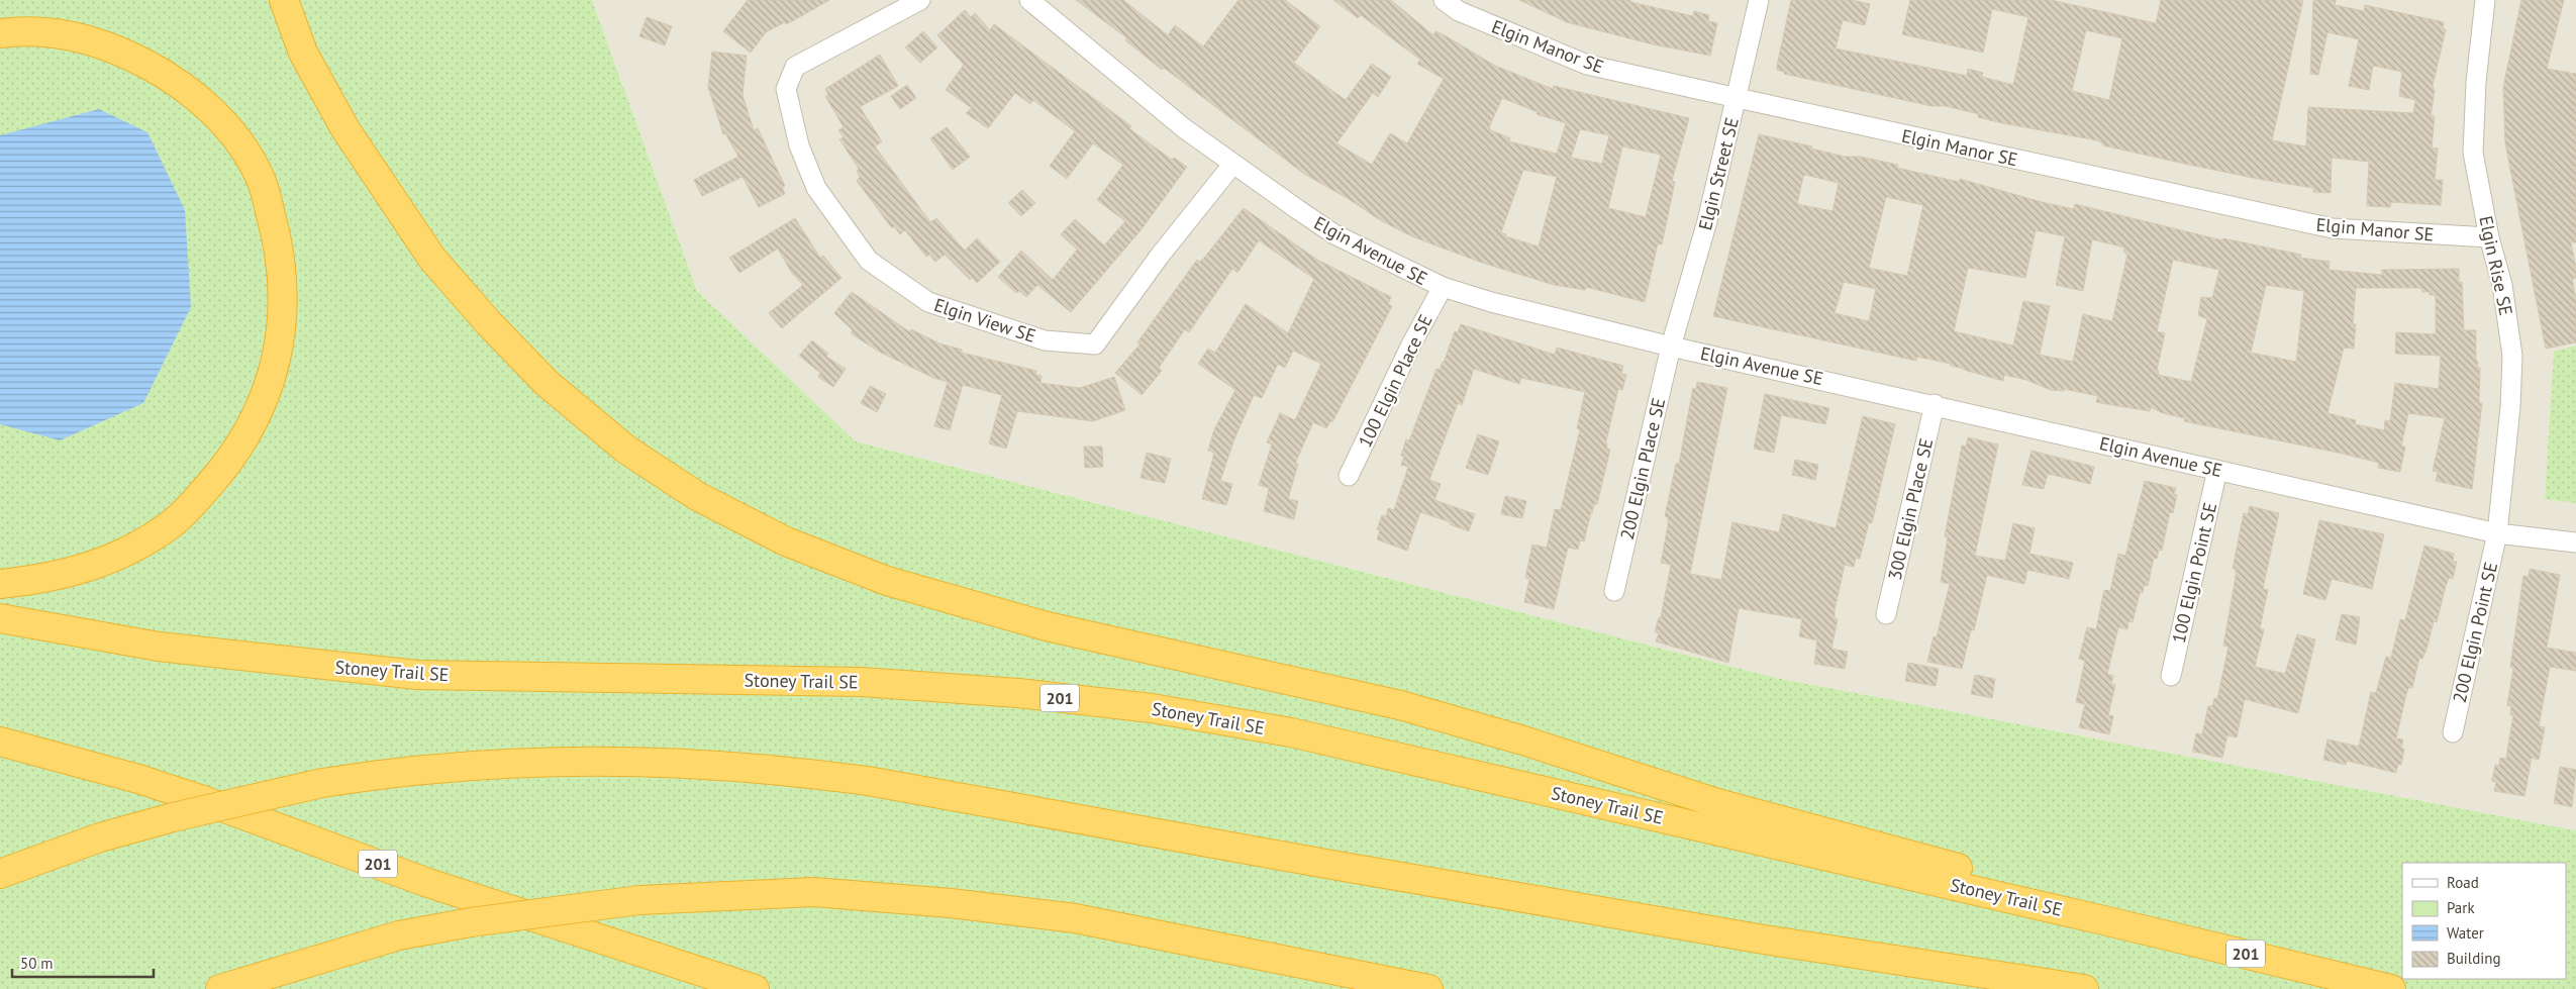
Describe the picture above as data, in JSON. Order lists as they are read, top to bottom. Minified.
{"streets":{"highway":["Stoney Trail SE","201"],"street":["Elgin Manor SE","Elgin Street SE","Elgin Avenue SE","Elgin Rise SE","Elgin View SE","100 Elgin Place SE","200 Elgin Place SE","300 Elgin Place SE","100 Elgin Point SE","200 Elgin Point SE"]},"crossings":[["Elgin Manor SE","Elgin Street SE"],["Elgin Manor SE","Elgin Rise SE"],["Elgin Street SE","Elgin Avenue SE"],["Elgin Street SE","200 Elgin Place SE"],["Elgin Avenue SE","Elgin Rise SE"],["Elgin Avenue SE","Elgin View SE"],["Elgin Avenue SE","100 Elgin Place SE"],["Elgin Avenue SE","200 Elgin Place SE"],["Elgin Avenue SE","300 Elgin Place SE"],["Elgin Avenue SE","100 Elgin Point SE"],["Elgin Avenue SE","200 Elgin Point SE"],["Elgin Rise SE","200 Elgin Point SE"]],"legend":["Road","Park","Water","Building"],"scale_bar":"50 m"}
